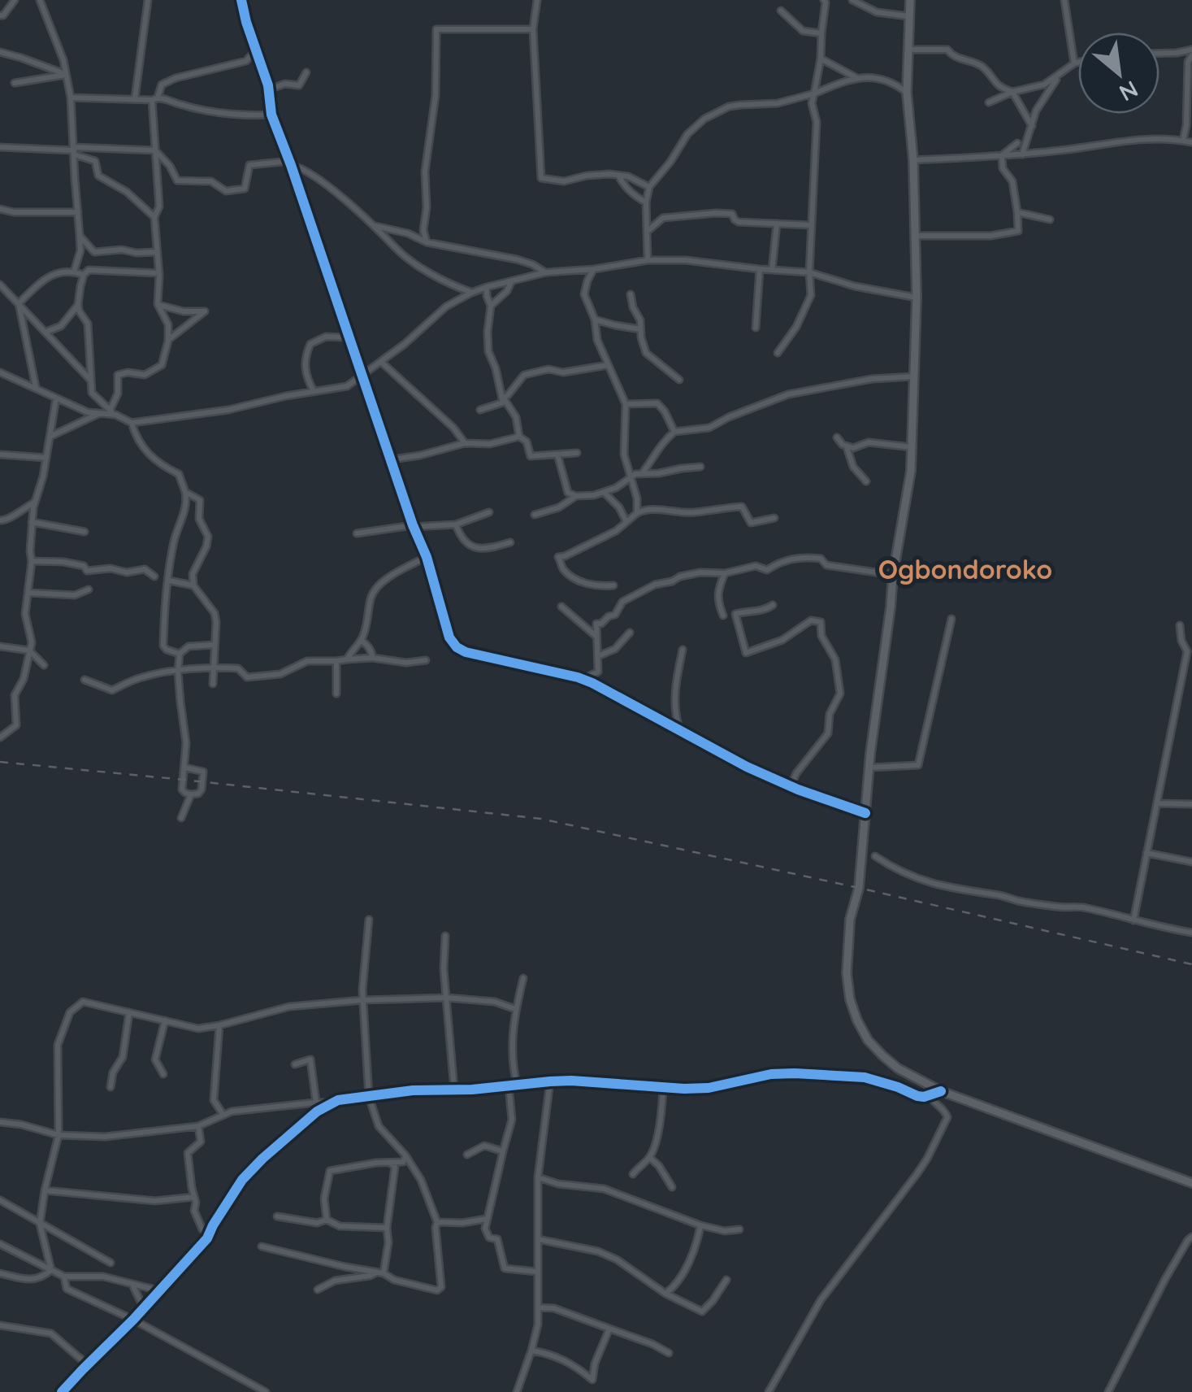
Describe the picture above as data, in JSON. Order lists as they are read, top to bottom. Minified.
{"districts":["Ogbondoroko"],"north":"bottom right"}
